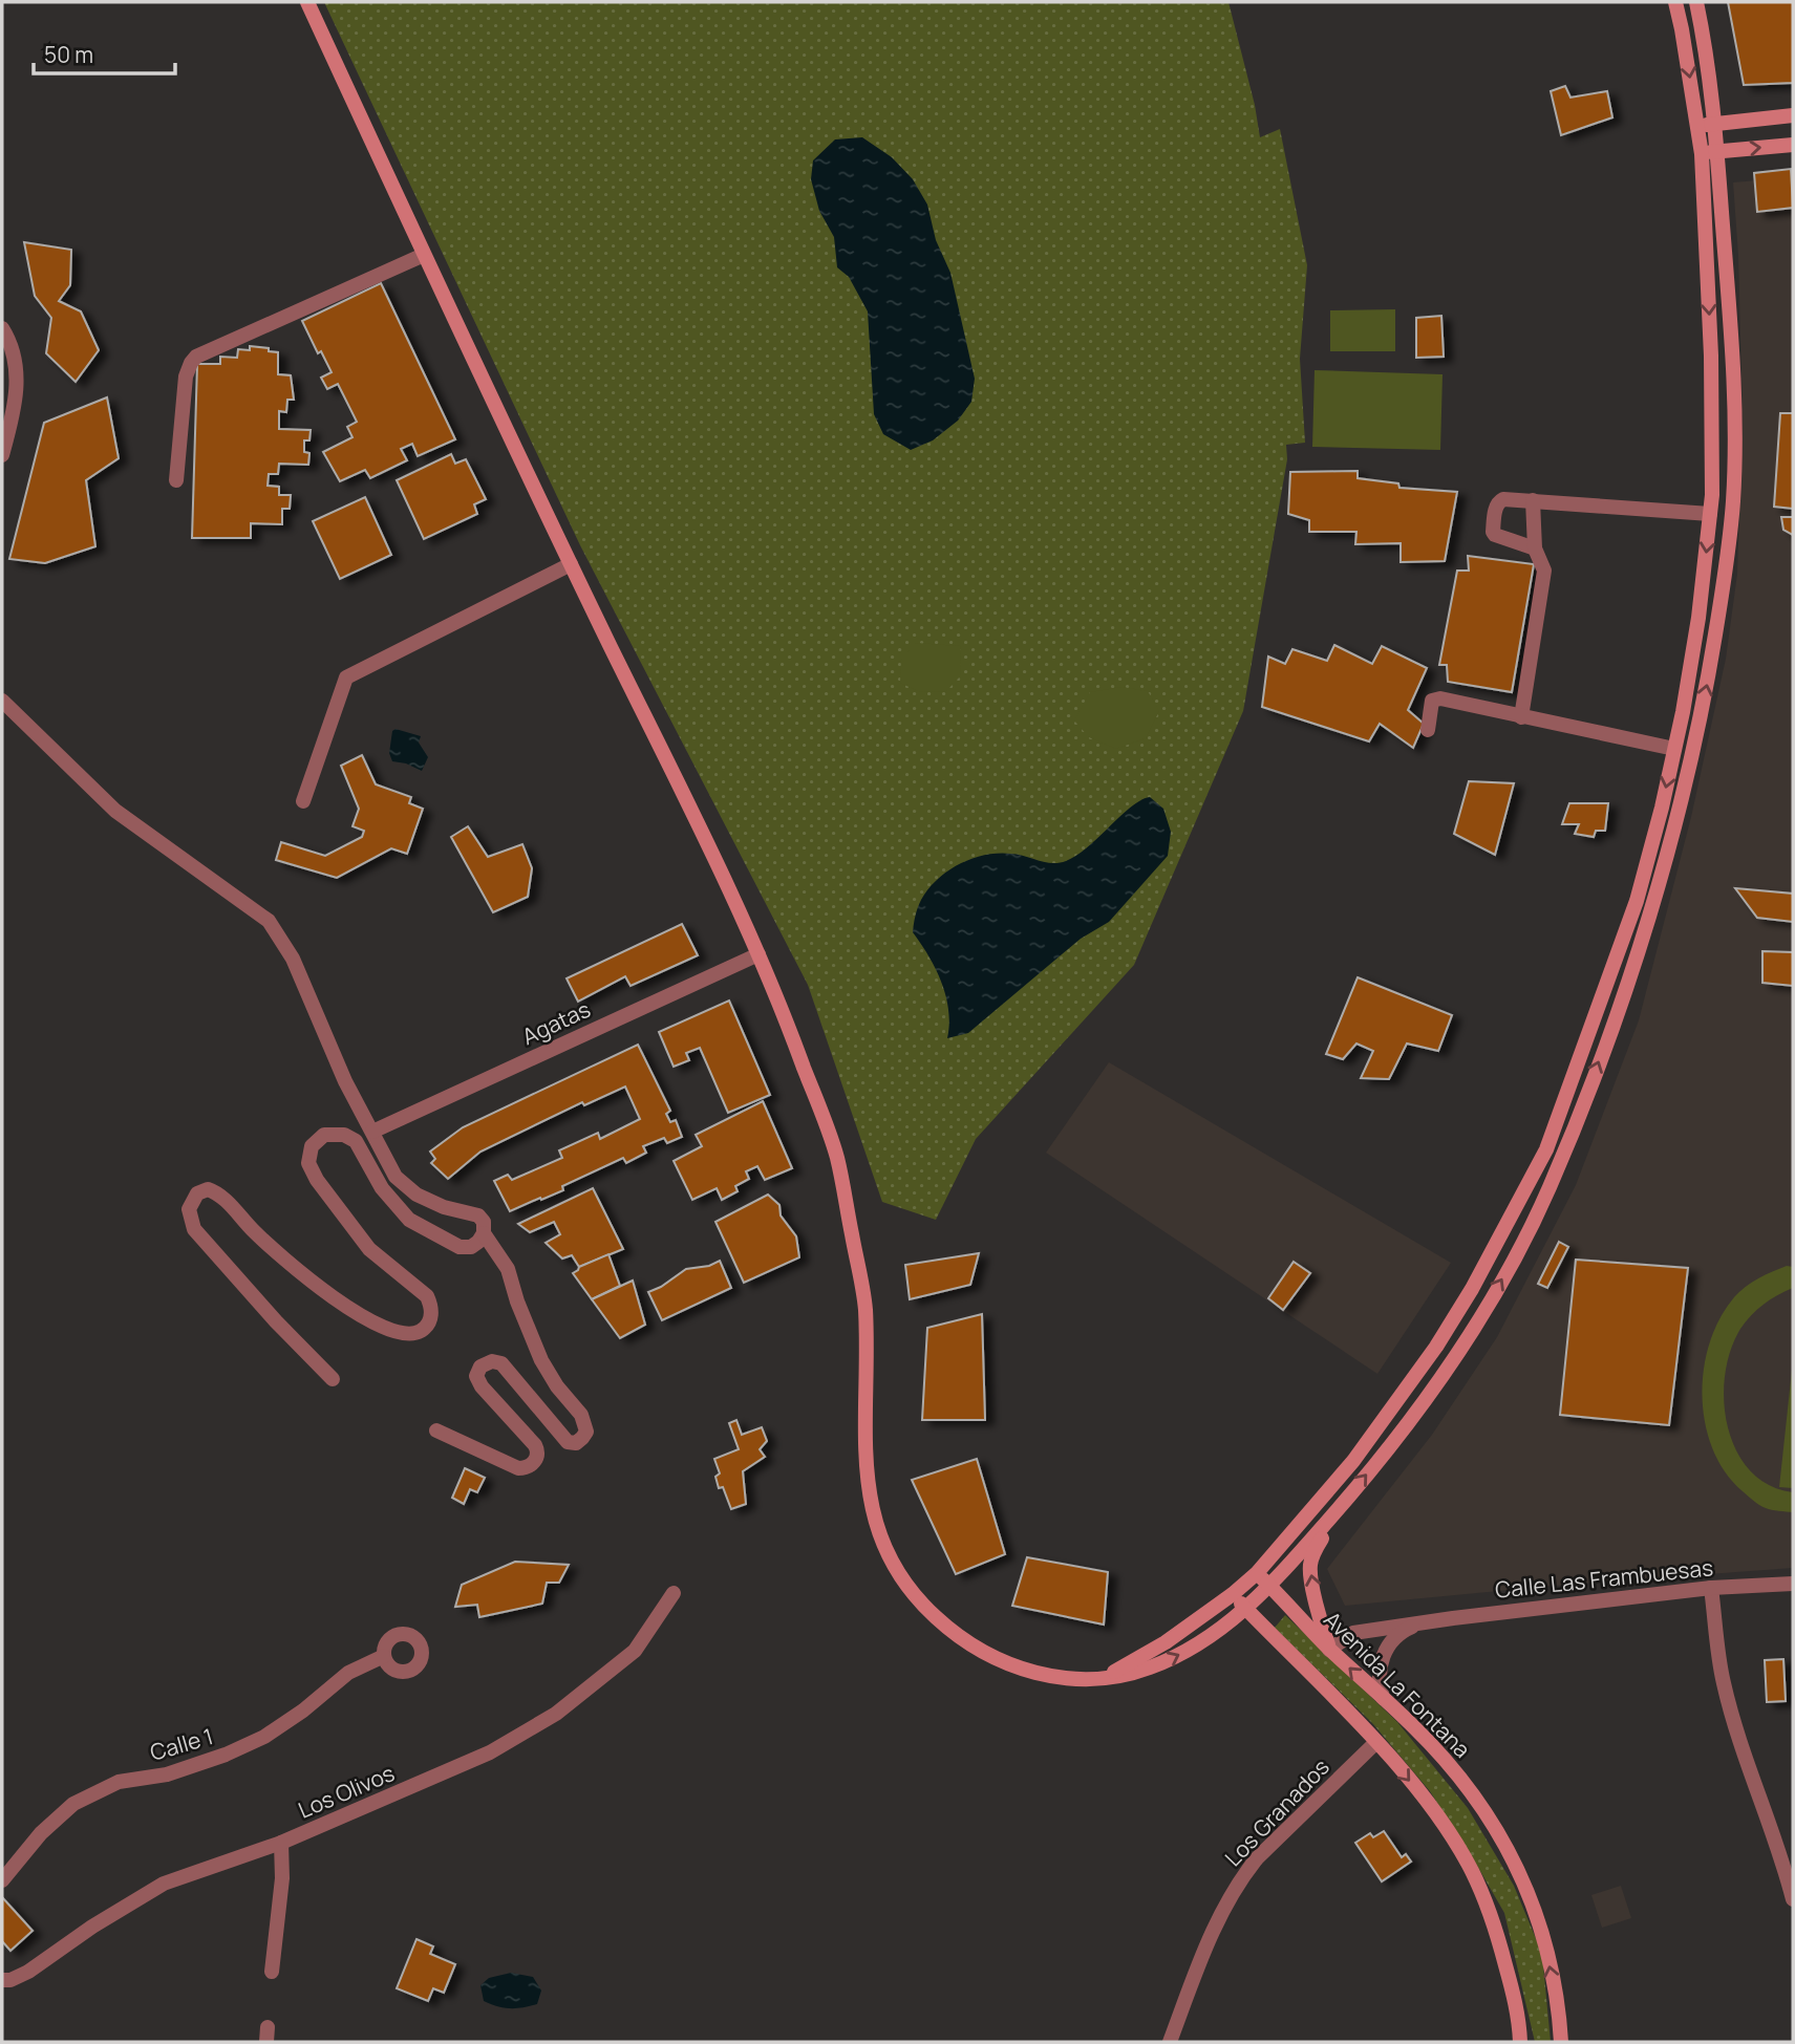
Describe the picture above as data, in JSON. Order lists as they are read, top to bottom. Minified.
{"streets":{"main road":["Avenida La Fontana"],"street":["Agatas","Calle Las Frambuesas","Calle 1","Los Olivos","Los Granados"]},"crossings":[["Calle Las Frambuesas","Avenida La Fontana"]],"scale_bar":"50 m"}
